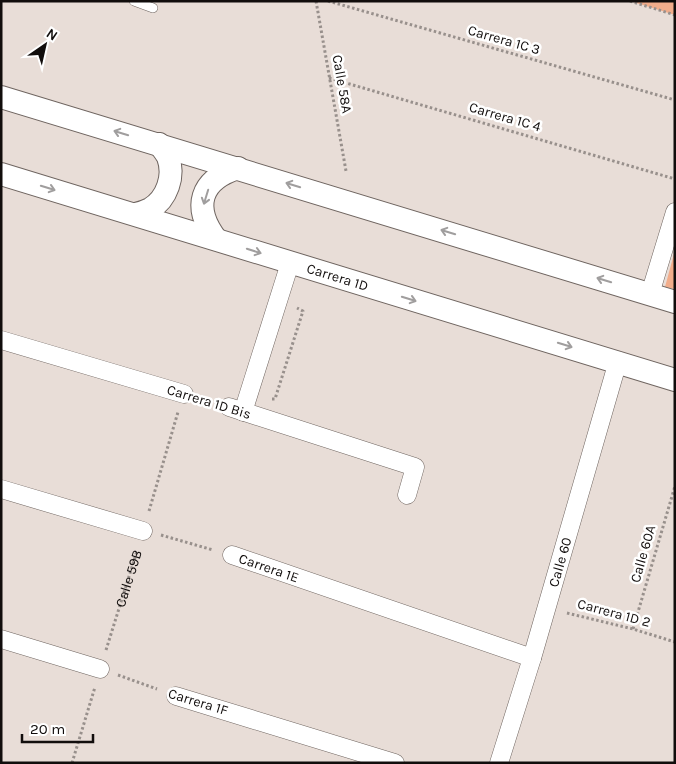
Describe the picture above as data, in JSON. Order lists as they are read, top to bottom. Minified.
{"streets":{"street":["Carrera 1D","Carrera 1D Bis","Calle 60","Carrera 1E","Carrera 1F"],"path":["Carrera 1C 3","Calle 58A","Carrera 1C 4","Calle 60A","Calle 59B","Carrera 1D 2"]},"crossings":[["Calle 58A","Carrera 1C 4"],["Carrera 1D","Carrera 1D Bis"],["Carrera 1D","Calle 60"],["Carrera 1D Bis","Calle 59B"],["Calle 60A","Carrera 1D 2"],["Calle 60","Carrera 1E"],["Calle 60","Carrera 1D 2"],["Carrera 1E","Calle 59B"],["Calle 59B","Carrera 1F"]],"scale_bar":"20 m","north":"top right"}
